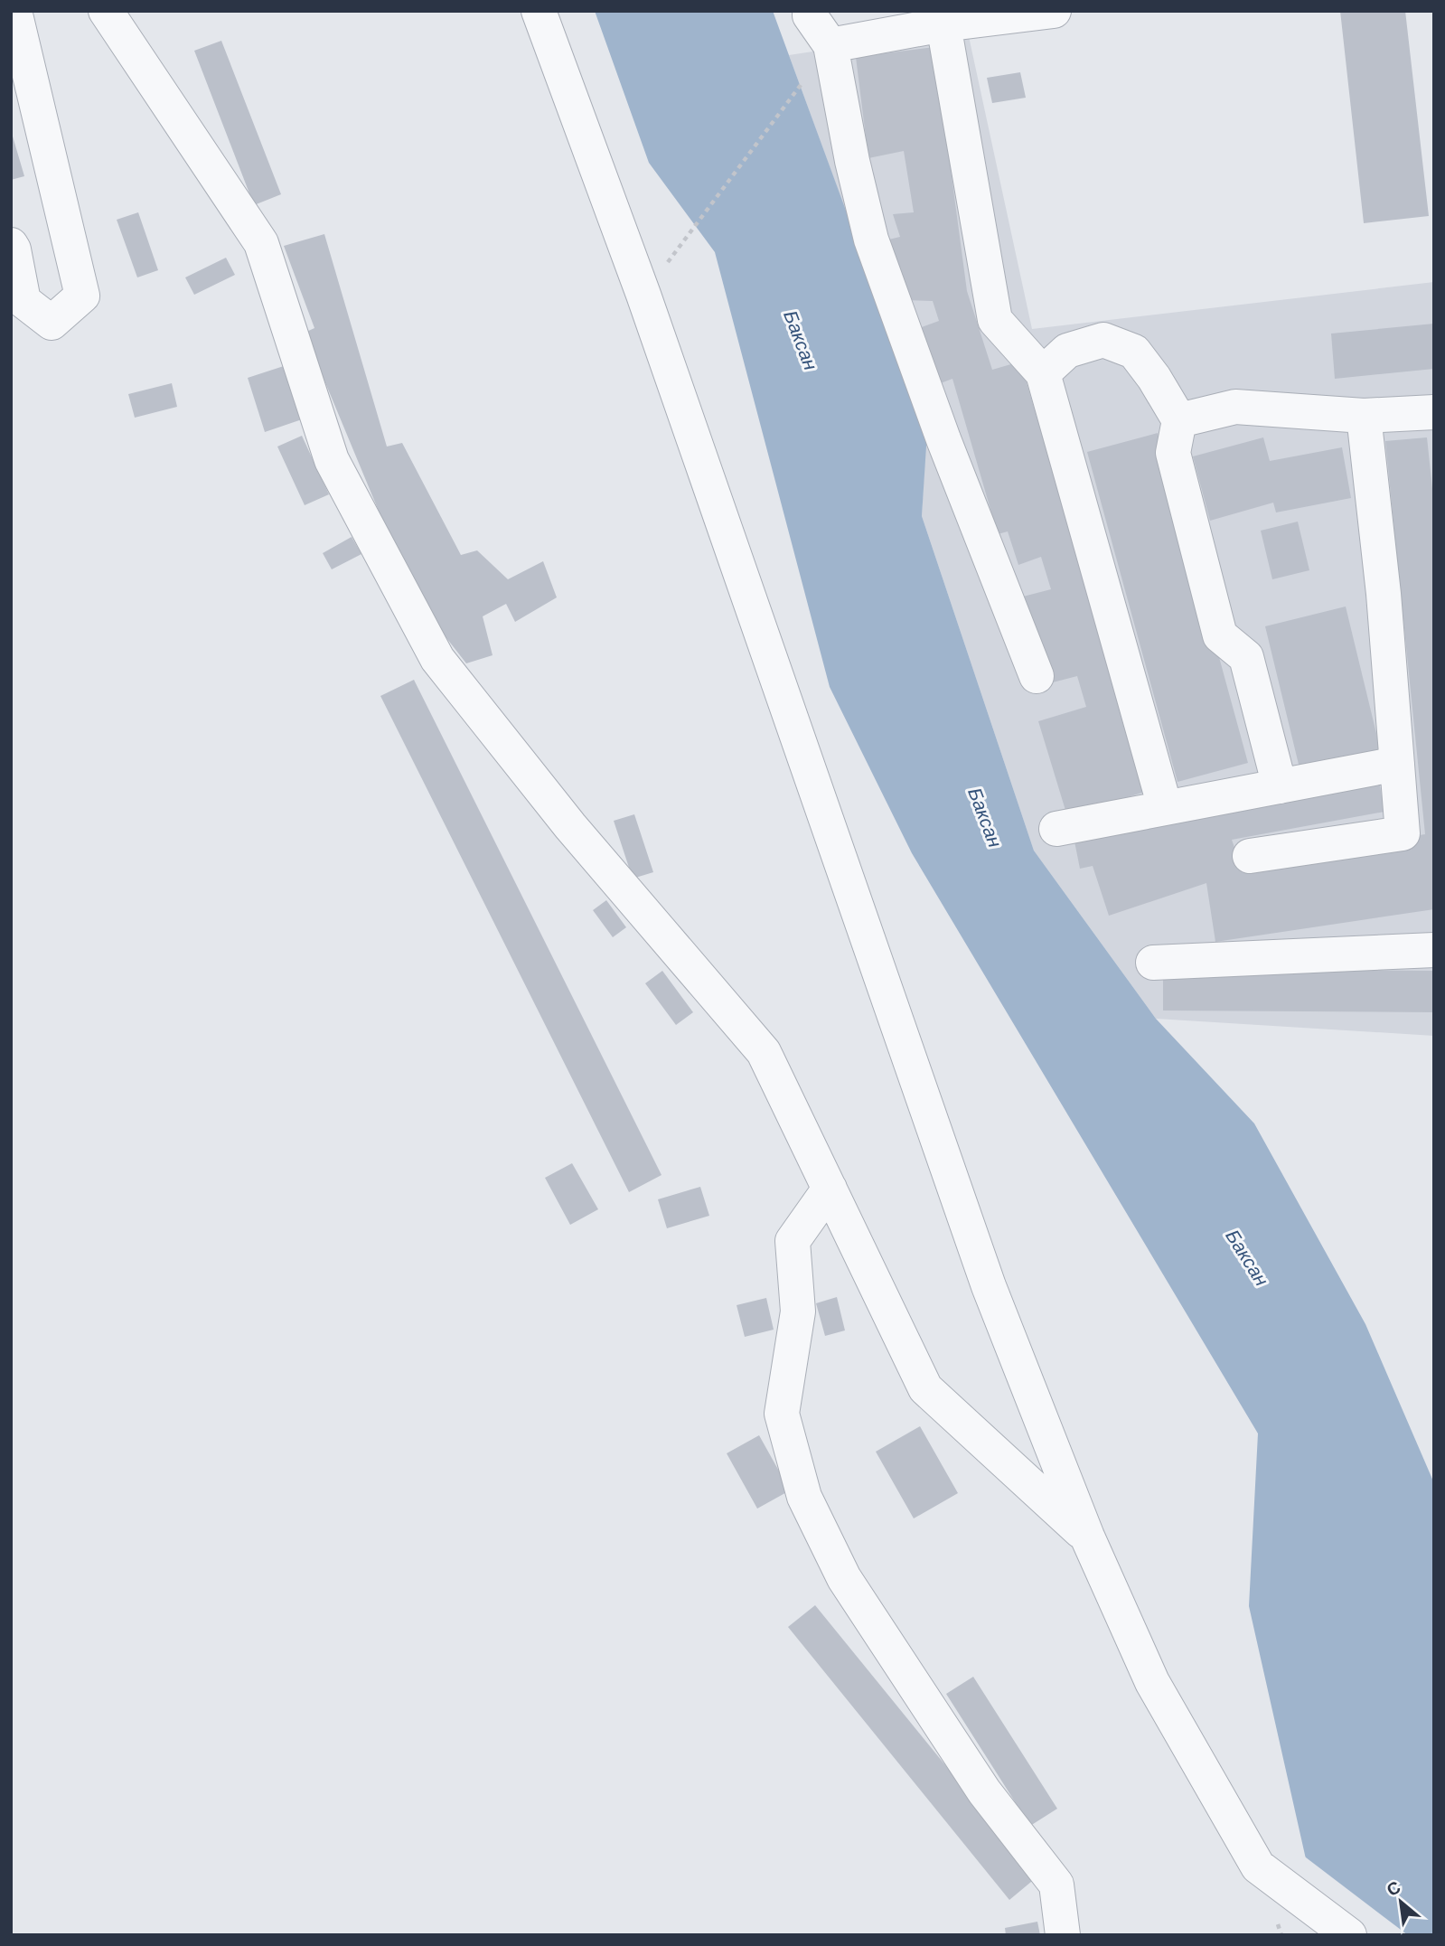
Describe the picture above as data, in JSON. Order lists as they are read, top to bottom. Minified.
{"water":["Баксан"],"north":"top left"}
